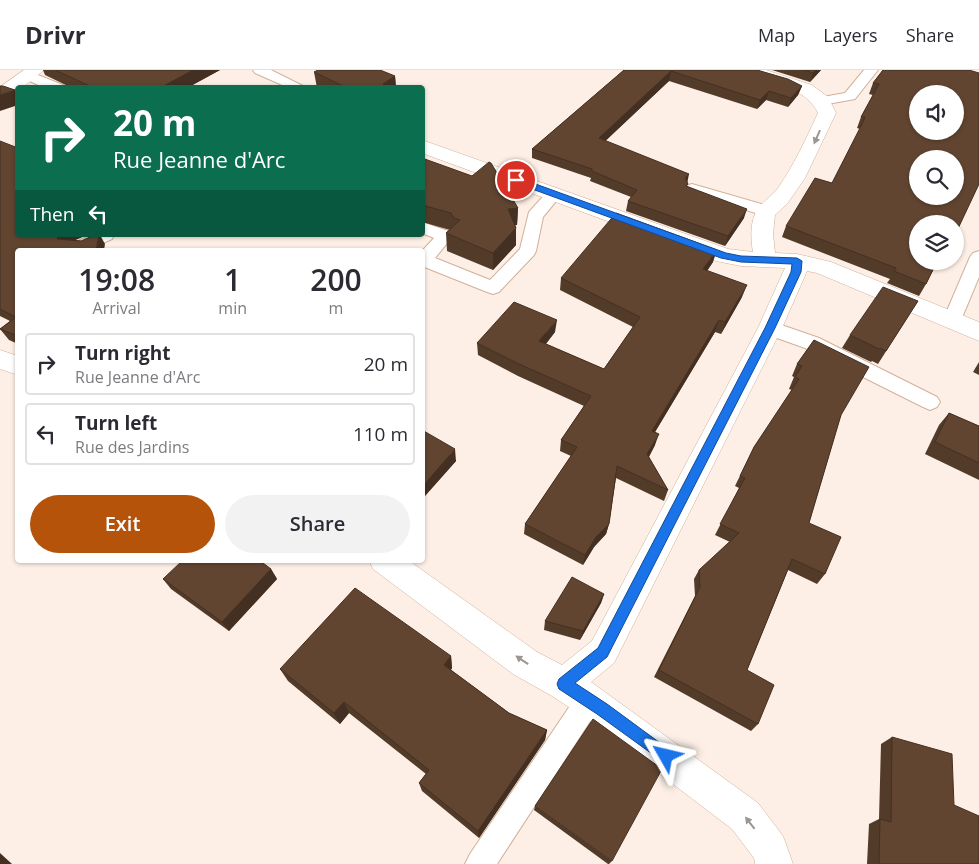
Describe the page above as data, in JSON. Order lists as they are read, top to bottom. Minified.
{"page":{"header":"Drivr","nav":["Map","Layers","Share"],"turn":["20 m","Rue Jeanne d'Arc"],"then":"Then","eta":["19:08","Arrival","1","min","200","m"],"list":[{"name":"Turn right","note":"Rue Jeanne d'Arc","value":"20 m"},{"name":"Turn left","note":"Rue des Jardins","value":"110 m"}],"buttons":["Exit","Share"]}}
